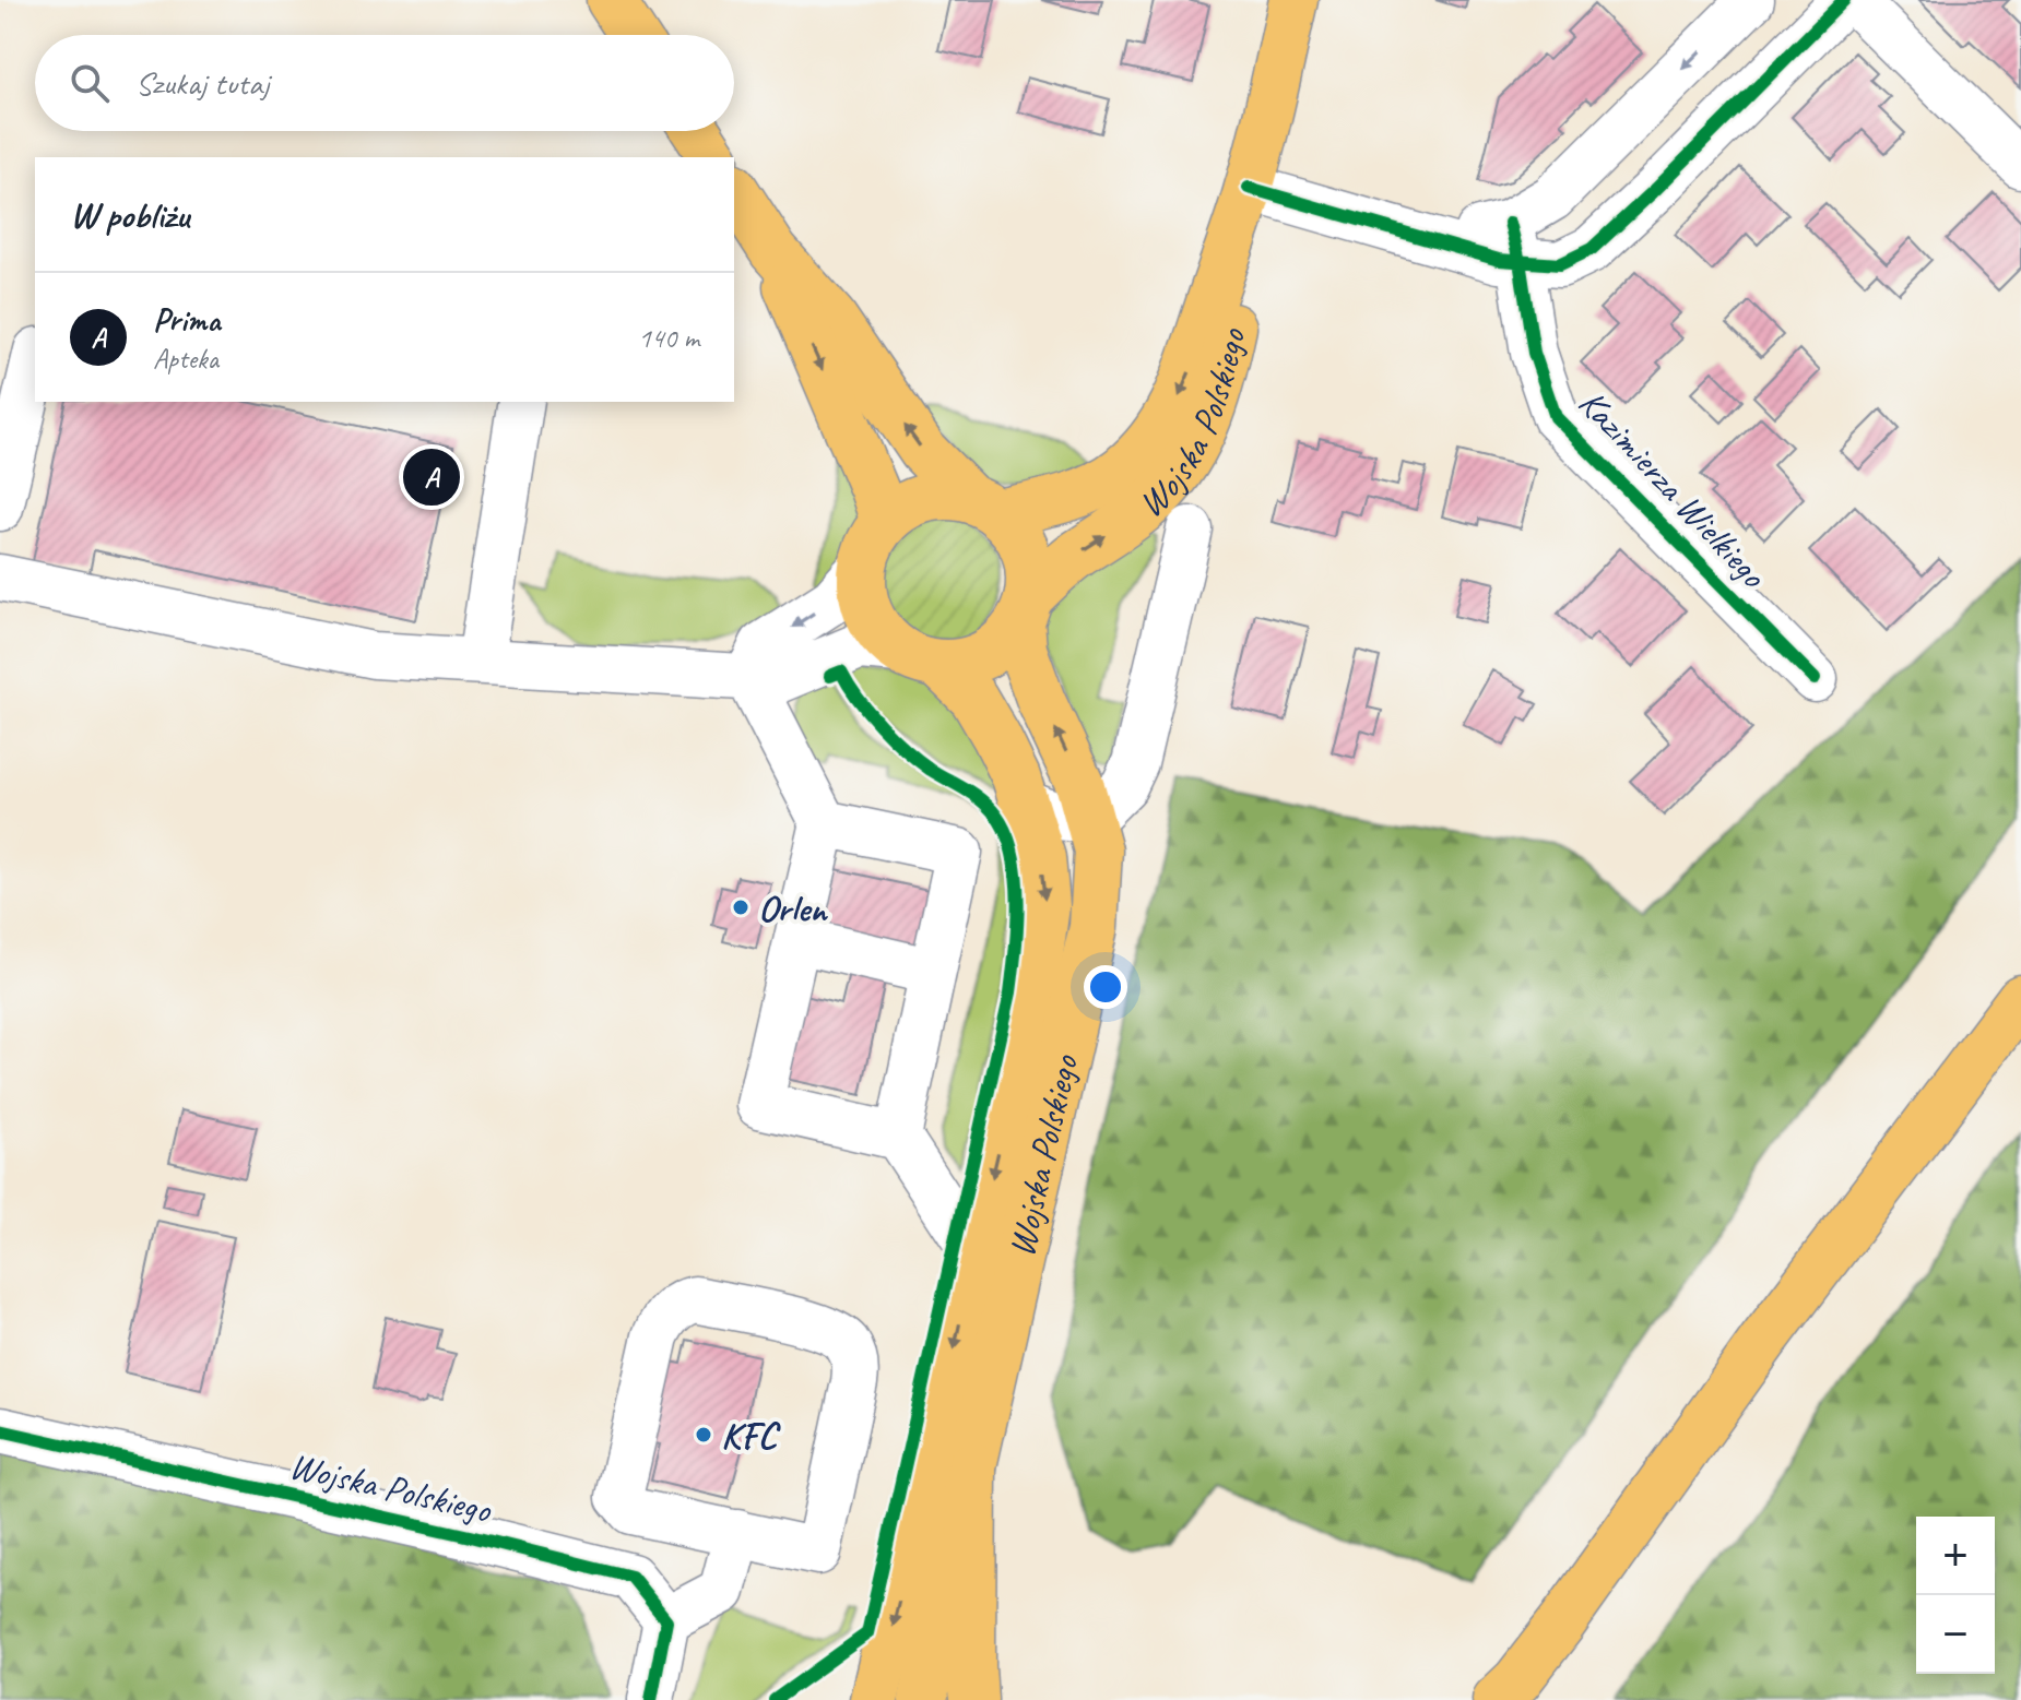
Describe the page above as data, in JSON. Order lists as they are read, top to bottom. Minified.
{"streets":{"main road":["Wojska Polskiego"],"street":["Kazimierza Wielkiego"]},"places":["Orlen","KFC"],"page":{"search":"Szukaj tutaj","heading":"W pobliżu","list":[{"mark":"A","name":"Prima","note":"Apteka","value":"140 m"}],"pins":"A","map_buttons":["+","−"]}}
